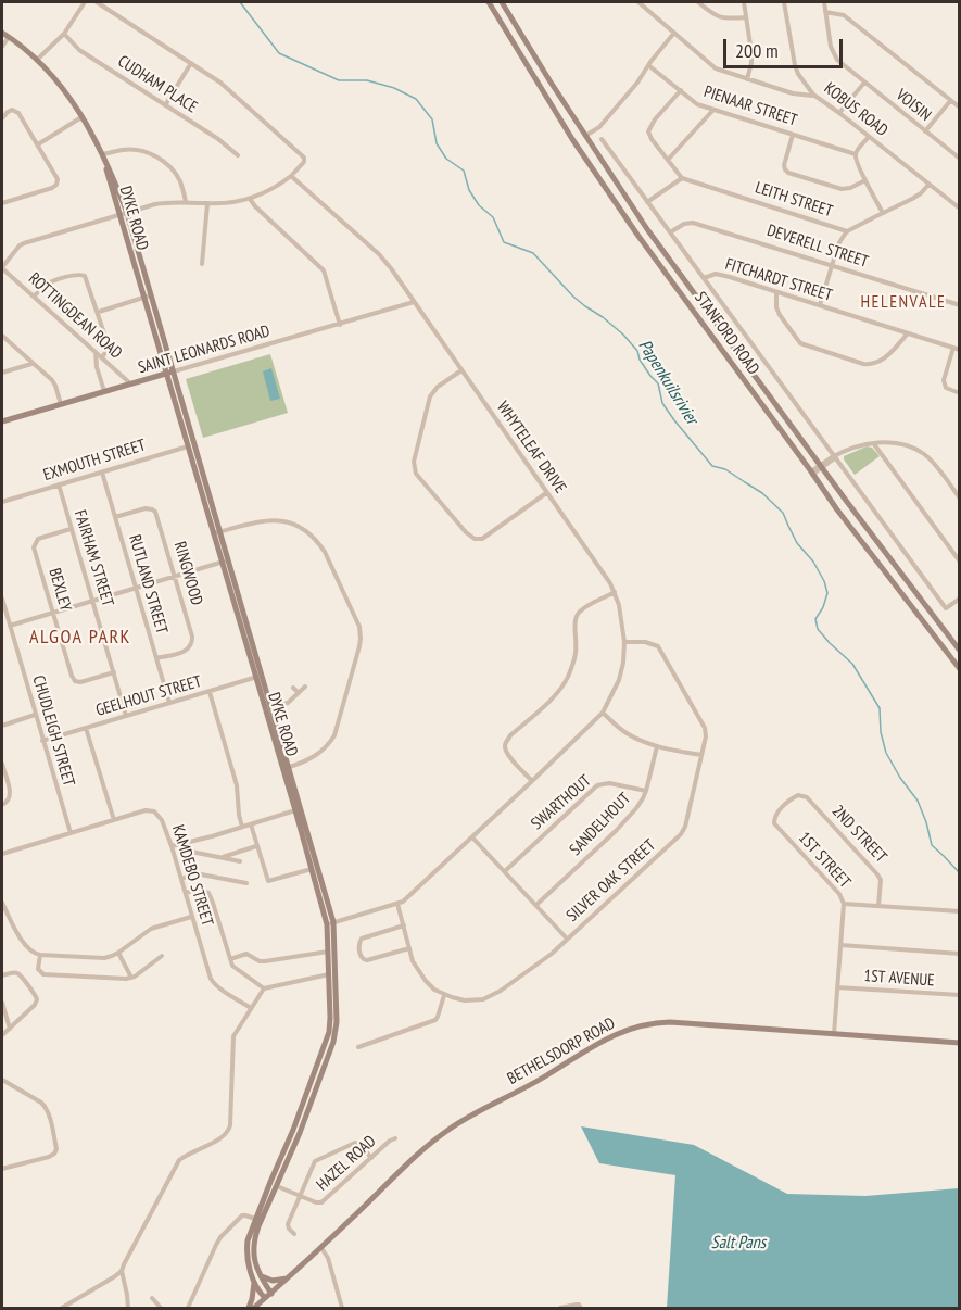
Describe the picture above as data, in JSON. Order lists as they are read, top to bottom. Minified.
{"streets":{"main road":["DYKE ROAD","STANFORD ROAD","SAINT LEONARDS ROAD","BETHELSDORP ROAD"],"street":["CUDHAM PLACE","VOISIN","PIENAAR STREET","KOBUS ROAD","LEITH STREET","DEVERELL STREET","FITCHARDT STREET","ROTTINGDEAN ROAD","WHYTELEAF DRIVE","EXMOUTH STREET","FAIRHAM STREET","RINGWOOD","RUTLAND STREET","BEXLEY","GEELHOUT STREET","CHUDLEIGH STREET","SWARTHOUT","SANDELHOUT","2ND STREET","1ST STREET","KAMDEBO STREET","SILVER OAK STREET","1ST AVENUE","HAZEL ROAD"]},"crossings":[["KOBUS ROAD","LEITH STREET"],["DYKE ROAD","SAINT LEONARDS ROAD"],["DYKE ROAD","WHYTELEAF DRIVE"],["DYKE ROAD","EXMOUTH STREET"],["DYKE ROAD","GEELHOUT STREET"],["DYKE ROAD","BETHELSDORP ROAD"],["DYKE ROAD","HAZEL ROAD"],["DEVERELL STREET","STANFORD ROAD"],["FITCHARDT STREET","STANFORD ROAD"],["ROTTINGDEAN ROAD","SAINT LEONARDS ROAD"],["SAINT LEONARDS ROAD","WHYTELEAF DRIVE"],["WHYTELEAF DRIVE","SILVER OAK STREET"],["EXMOUTH STREET","FAIRHAM STREET"],["EXMOUTH STREET","RUTLAND STREET"],["FAIRHAM STREET","BEXLEY"],["FAIRHAM STREET","GEELHOUT STREET"],["RINGWOOD","RUTLAND STREET"],["RUTLAND STREET","GEELHOUT STREET"],["GEELHOUT STREET","CHUDLEIGH STREET"],["CHUDLEIGH STREET","KAMDEBO STREET"],["SWARTHOUT","SANDELHOUT"],["2ND STREET","1ST STREET"],["1ST STREET","1ST AVENUE"],["1ST STREET","BETHELSDORP ROAD"]],"districts":["HELENVALE","ALGOA PARK"],"water":["Papenkuilsrivier","Salt Pans"],"scale_bar":"200 m"}
